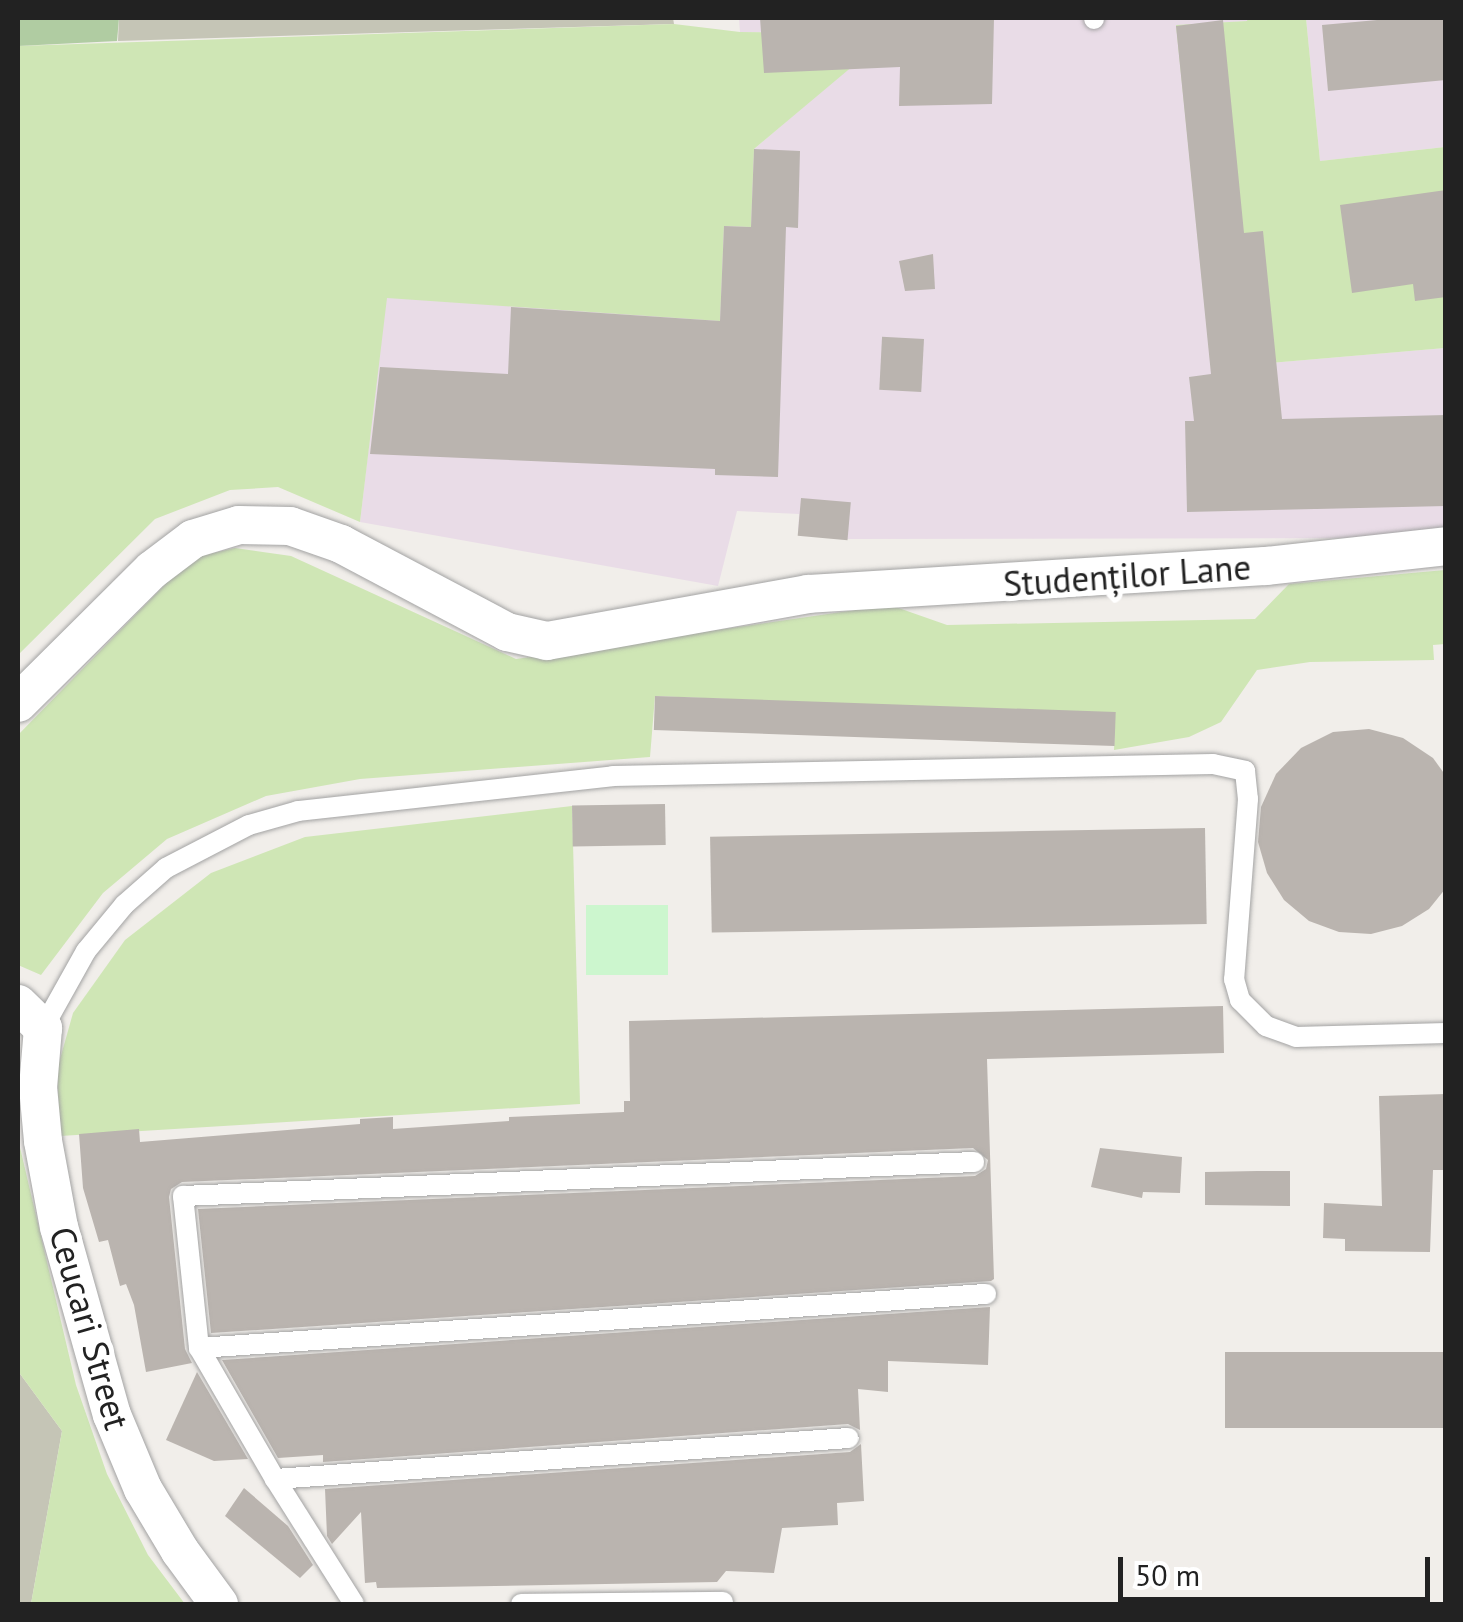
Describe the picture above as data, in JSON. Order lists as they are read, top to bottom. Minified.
{"streets":{"street":["Studenților Lane","Ceucari Street"]},"scale_bar":"50 m"}
